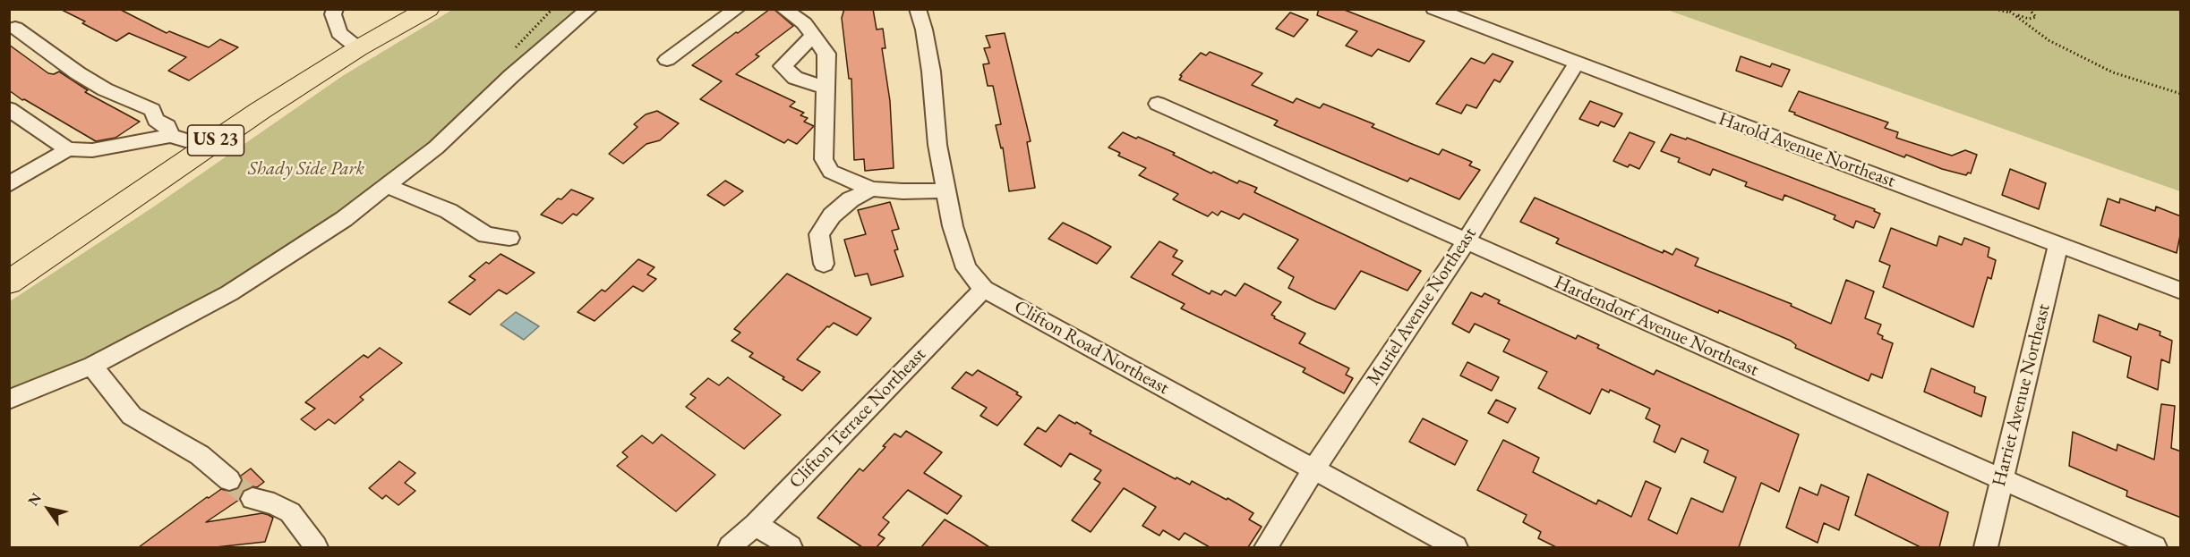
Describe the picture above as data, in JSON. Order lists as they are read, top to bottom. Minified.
{"streets":{"highway":["US 23"],"street":["Harold Avenue Northeast","Muriel Avenue Northeast","Hardendorf Avenue Northeast","Clifton Road Northeast","Harriet Avenue Northeast","Clifton Terrace Northeast"]},"crossings":[["Harold Avenue Northeast","Muriel Avenue Northeast"],["Harold Avenue Northeast","Harriet Avenue Northeast"],["Muriel Avenue Northeast","Hardendorf Avenue Northeast"],["Muriel Avenue Northeast","Clifton Road Northeast"],["Hardendorf Avenue Northeast","Harriet Avenue Northeast"],["Clifton Road Northeast","Clifton Terrace Northeast"]],"parks":["Shady Side Park"],"north":"top left"}
